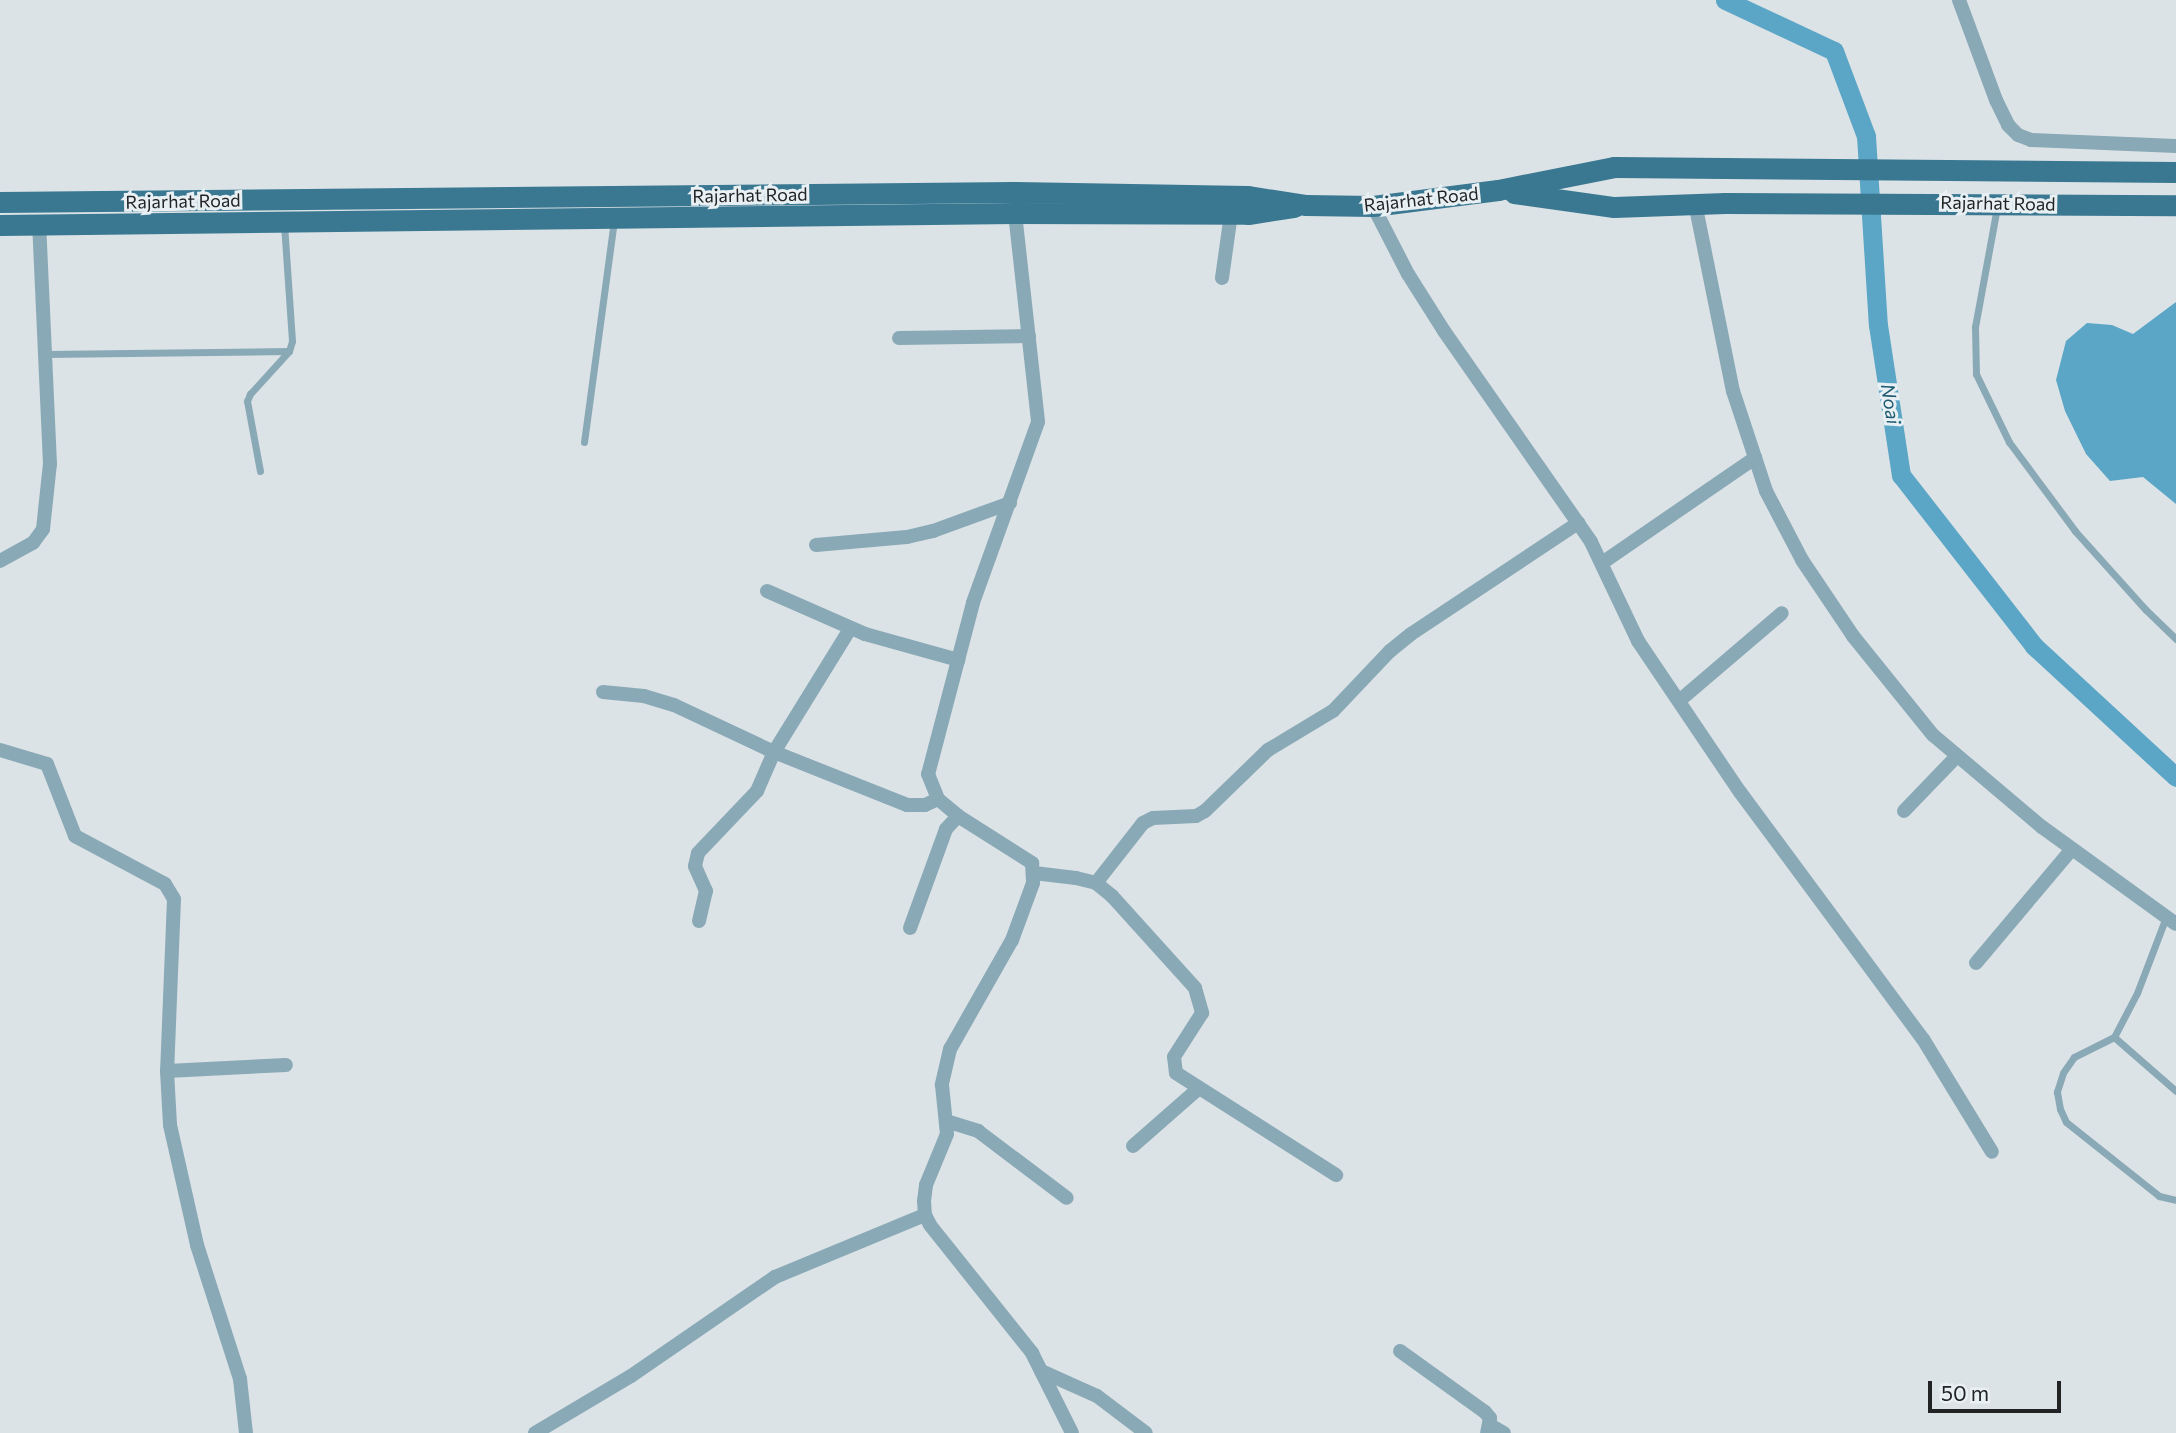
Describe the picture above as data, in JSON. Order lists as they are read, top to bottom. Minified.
{"streets":{"main road":["Rajarhat Road"]},"water":["Noai"],"scale_bar":"50 m"}
